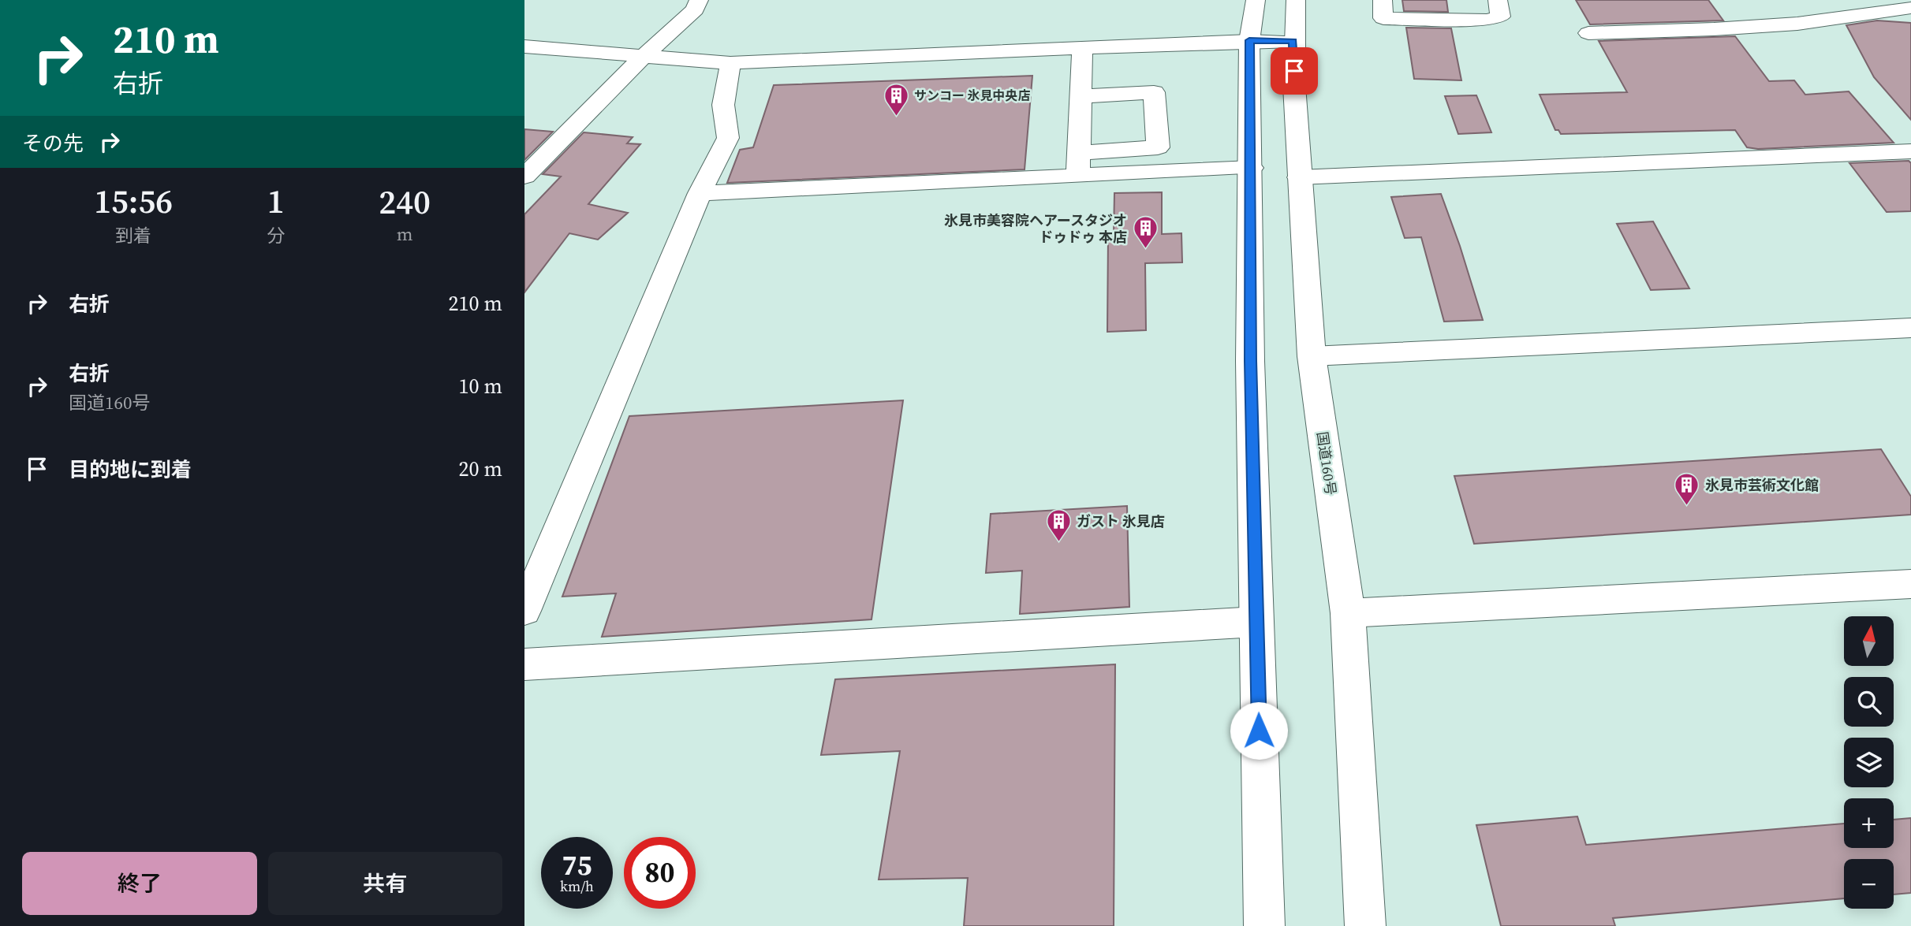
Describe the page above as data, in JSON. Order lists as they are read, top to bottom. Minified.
{"streets":{"main road":["国道160号"]},"places":{"building":["サンコー 氷見中央店","氷見市美容院ヘアースタジオ ドゥドゥ 本店","氷見市芸術文化館","ガスト 氷見店"]},"north":"top","page":{"turn":["210 m","右折"],"then":"その先","eta":["15:56","到着","1","分","240","m"],"list":[{"name":"右折","value":"210 m"},{"name":"右折","note":"国道160号","value":"10 m"},{"name":"目的地に到着","value":"20 m"}],"map_buttons":["+","−"],"speed":"75 km/h","limit":"80","buttons":["終了","共有"]}}
